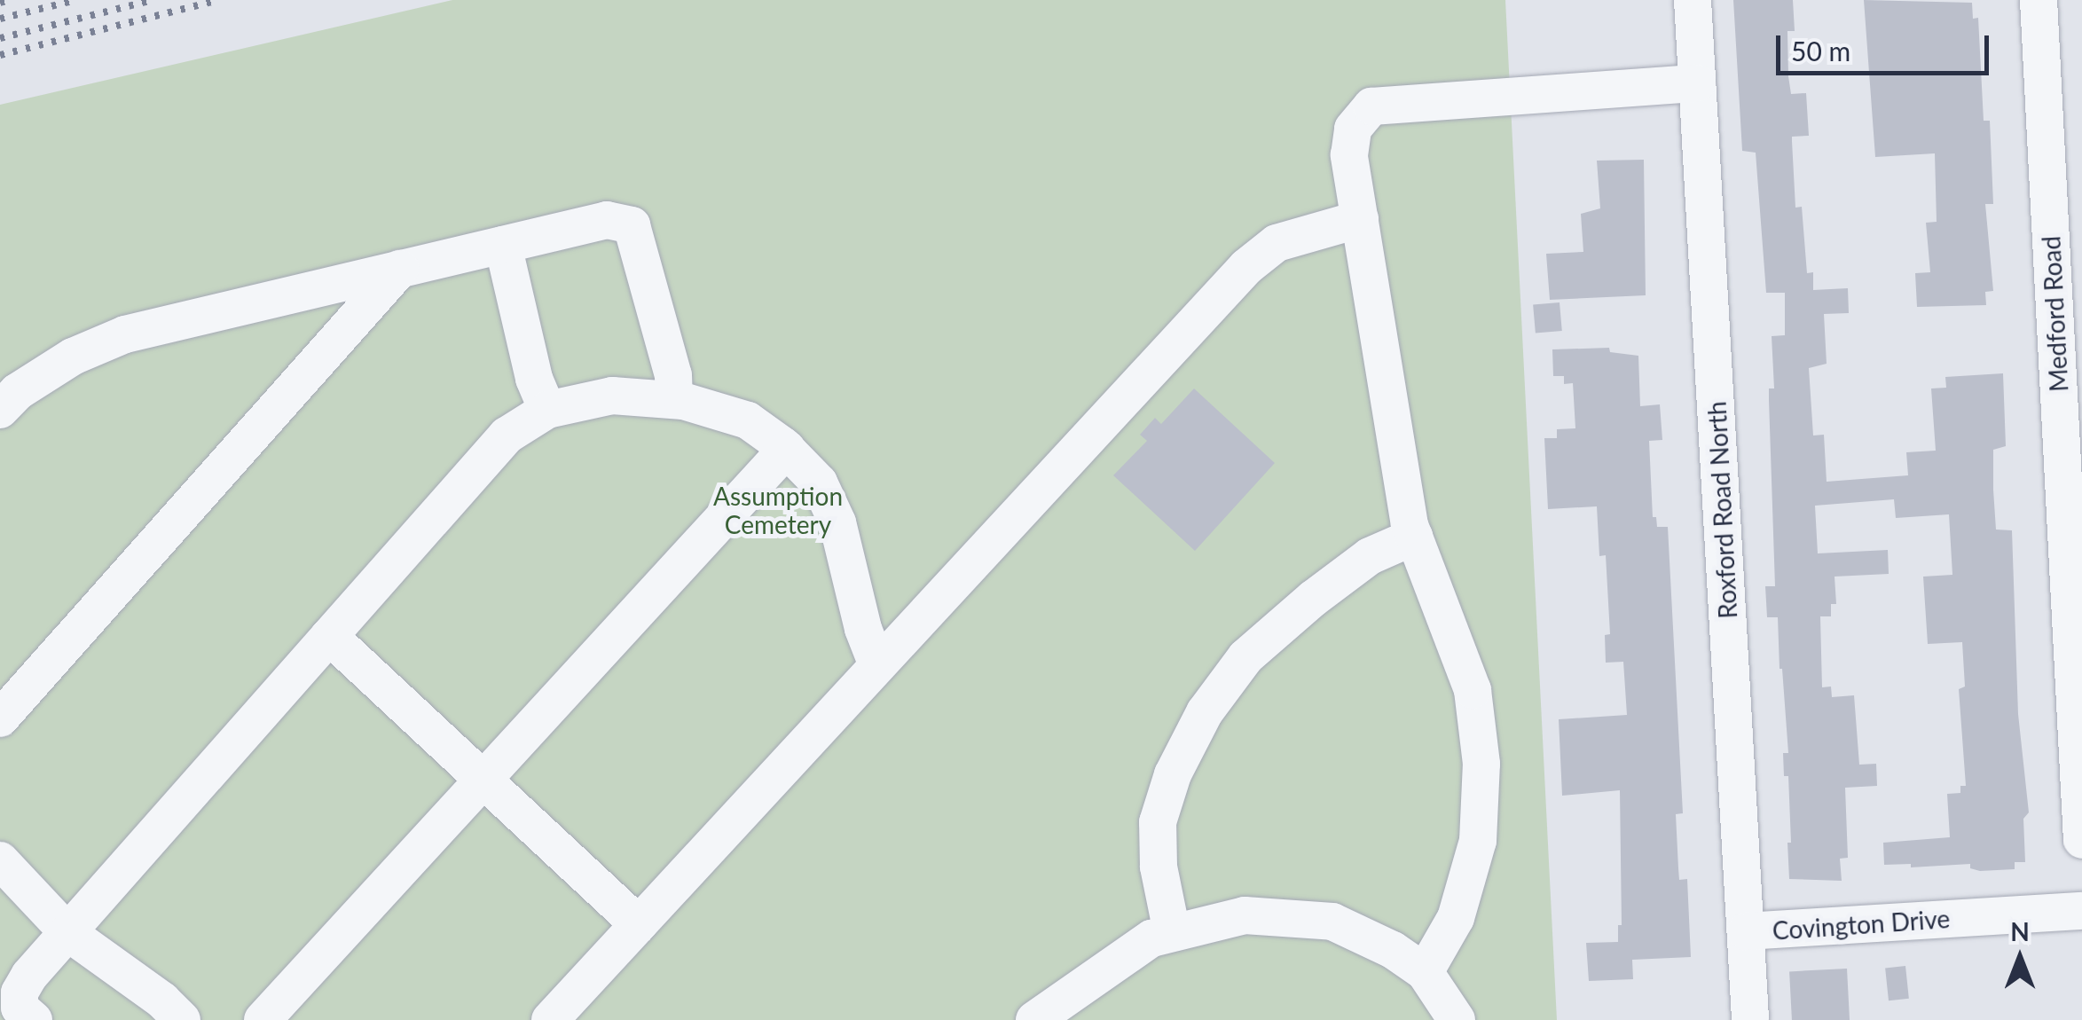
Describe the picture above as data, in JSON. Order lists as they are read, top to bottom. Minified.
{"streets":{"street":["Medford Road","Roxford Road North","Covington Drive"]},"crossings":[["Roxford Road North","Covington Drive"]],"parks":["Assumption Cemetery"],"scale_bar":"50 m","north":"top"}
